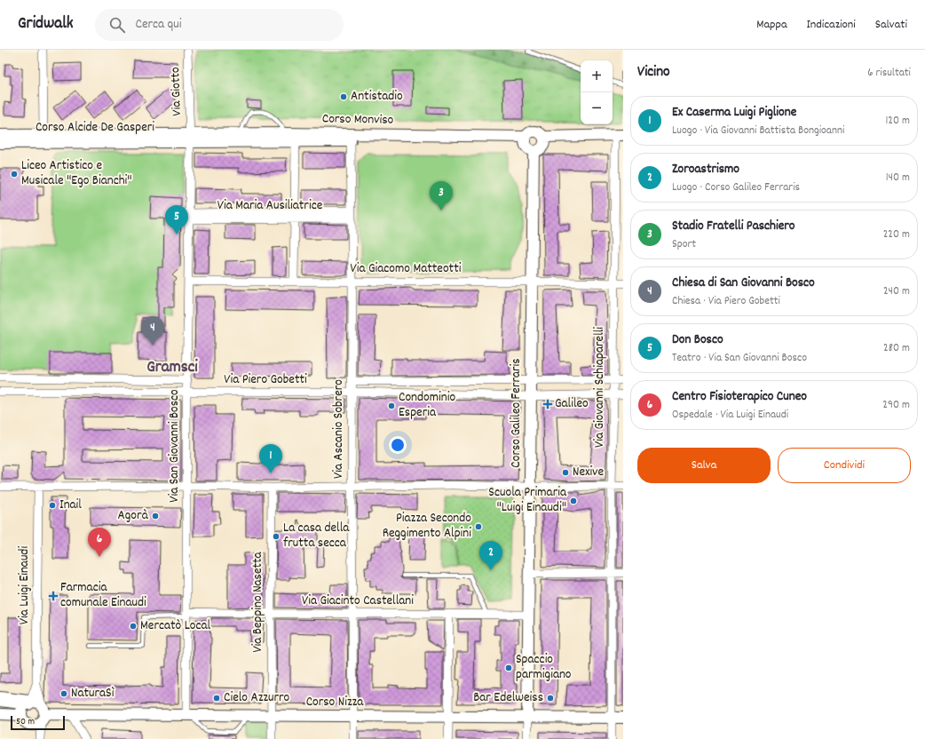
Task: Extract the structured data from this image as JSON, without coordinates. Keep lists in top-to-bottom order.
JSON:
{
  "streets": {
    "main road": [
      "Corso Monviso",
      "Corso Alcide De Gasperi",
      "Corso Galileo Ferraris",
      "Corso Nizza"
    ],
    "street": [
      "Via Giotto",
      "Via Maria Ausiliatrice",
      "Via Giacomo Matteotti",
      "Via Piero Gobetti",
      "Via Giovanni Schiaparelli",
      "Via Ascanio Sobrero",
      "Via San Giovanni Bosco",
      "Via Luigi Einaudi",
      "Via Giacinto Castellani",
      "Via Beppino Nasetta"
    ]
  },
  "crossings": [
    ["Via Giotto", "Corso Monviso"],
    ["Via Giotto", "Corso Alcide De Gasperi"],
    ["Via Giotto", "Via San Giovanni Bosco"],
    ["Corso Monviso", "Corso Alcide De Gasperi"],
    ["Corso Monviso", "Corso Galileo Ferraris"],
    ["Corso Monviso", "Via Ascanio Sobrero"],
    ["Corso Monviso", "Via San Giovanni Bosco"],
    ["Corso Alcide De Gasperi", "Via San Giovanni Bosco"],
    ["Via Maria Ausiliatrice", "Via Ascanio Sobrero"],
    ["Via Maria Ausiliatrice", "Via San Giovanni Bosco"],
    ["Via Giacomo Matteotti", "Via Giovanni Schiaparelli"],
    ["Via Giacomo Matteotti", "Corso Galileo Ferraris"],
    ["Via Giacomo Matteotti", "Via Ascanio Sobrero"],
    ["Via Giacomo Matteotti", "Via San Giovanni Bosco"],
    ["Via Piero Gobetti", "Via Giovanni Schiaparelli"],
    ["Via Piero Gobetti", "Corso Galileo Ferraris"],
    ["Via Piero Gobetti", "Via Ascanio Sobrero"],
    ["Via Piero Gobetti", "Via San Giovanni Bosco"],
    ["Via Giovanni Schiaparelli", "Corso Nizza"],
    ["Corso Galileo Ferraris", "Via Giacinto Castellani"],
    ["Corso Galileo Ferraris", "Corso Nizza"],
    ["Via Ascanio Sobrero", "Via Giacinto Castellani"],
    ["Via Ascanio Sobrero", "Corso Nizza"],
    ["Via San Giovanni Bosco", "Via Giacinto Castellani"],
    ["Via San Giovanni Bosco", "Corso Nizza"],
    ["Via Luigi Einaudi", "Corso Nizza"],
    ["Via Giacinto Castellani", "Via Beppino Nasetta"],
    ["Via Beppino Nasetta", "Corso Nizza"]
  ],
  "districts": ["Gramsci"],
  "places": {
    "other": [
      "Antistadio",
      "Liceo Artistico e Musicale \"Ego Bianchi\"",
      "Condominio Esperia",
      "Nexive",
      "Scuola Primaria \"Luigi Einaudi\"",
      "Inail",
      "Agorà",
      "Piazza Secondo Reggimento Alpini",
      "La casa della frutta secca",
      "Mercatò Local",
      "Spaccio parmigiano",
      "NaturaSì",
      "Cielo Azzurro",
      "Bar Edelweiss"
    ],
    "health": ["Galileo", "Farmacia comunale Einaudi"]
  },
  "scale_bar": "50 m",
  "page": {
    "header": "Gridwalk",
    "search": "Cerca qui",
    "nav": ["Mappa", "Indicazioni", "Salvati"],
    "heading": ["Vicino", "6 risultati"],
    "map_buttons": ["+", "−"],
    "list": [
      {
        "mark": "1",
        "name": "Ex Caserma Luigi Piglione",
        "note": "Luogo · Via Giovanni Battista Bongioanni",
        "value": "120 m"
      },
      {
        "mark": "2",
        "name": "Zoroastrismo",
        "note": "Luogo · Corso Galileo Ferraris",
        "value": "140 m"
      },
      {
        "mark": "3",
        "name": "Stadio Fratelli Paschiero",
        "note": "Sport",
        "value": "220 m"
      },
      {
        "mark": "4",
        "name": "Chiesa di San Giovanni Bosco",
        "note": "Chiesa · Via Piero Gobetti",
        "value": "240 m"
      },
      {
        "mark": "5",
        "name": "Don Bosco",
        "note": "Teatro · Via San Giovanni Bosco",
        "value": "280 m"
      },
      {
        "mark": "6",
        "name": "Centro Fisioterapico Cuneo",
        "note": "Ospedale · Via Luigi Einaudi",
        "value": "290 m"
      }
    ],
    "pins": [
      "3",
      "5",
      "4",
      "1",
      "6",
      "2"
    ],
    "buttons": ["Salva", "Condividi"],
    "scale": "50 m"
  }
}
